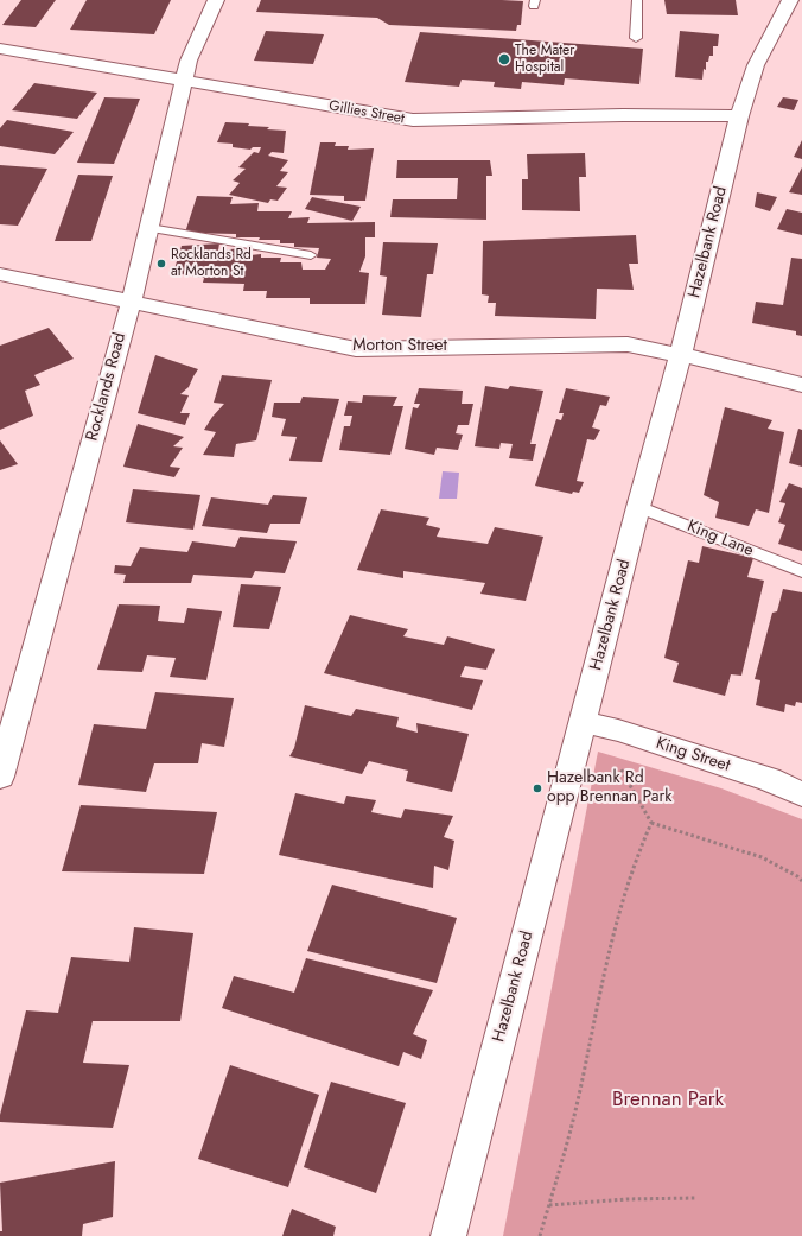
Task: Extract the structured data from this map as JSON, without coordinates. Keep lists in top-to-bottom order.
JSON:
{
  "streets": {
    "street": [
      "Gillies Street",
      "Hazelbank Road",
      "Morton Street",
      "Rocklands Road",
      "King Street"
    ],
    "lane": ["King Lane"]
  },
  "crossings": [
    ["Gillies Street", "Hazelbank Road"],
    ["Gillies Street", "Rocklands Road"],
    ["Hazelbank Road", "Morton Street"],
    ["Hazelbank Road", "King Lane"],
    ["Hazelbank Road", "King Street"],
    ["Morton Street", "Rocklands Road"]
  ],
  "parks": ["Brennan Park"],
  "places": ["The Mater Hospital", "Rocklands Rd at Morton St", "Hazelbank Rd opp Brennan Park"]
}
